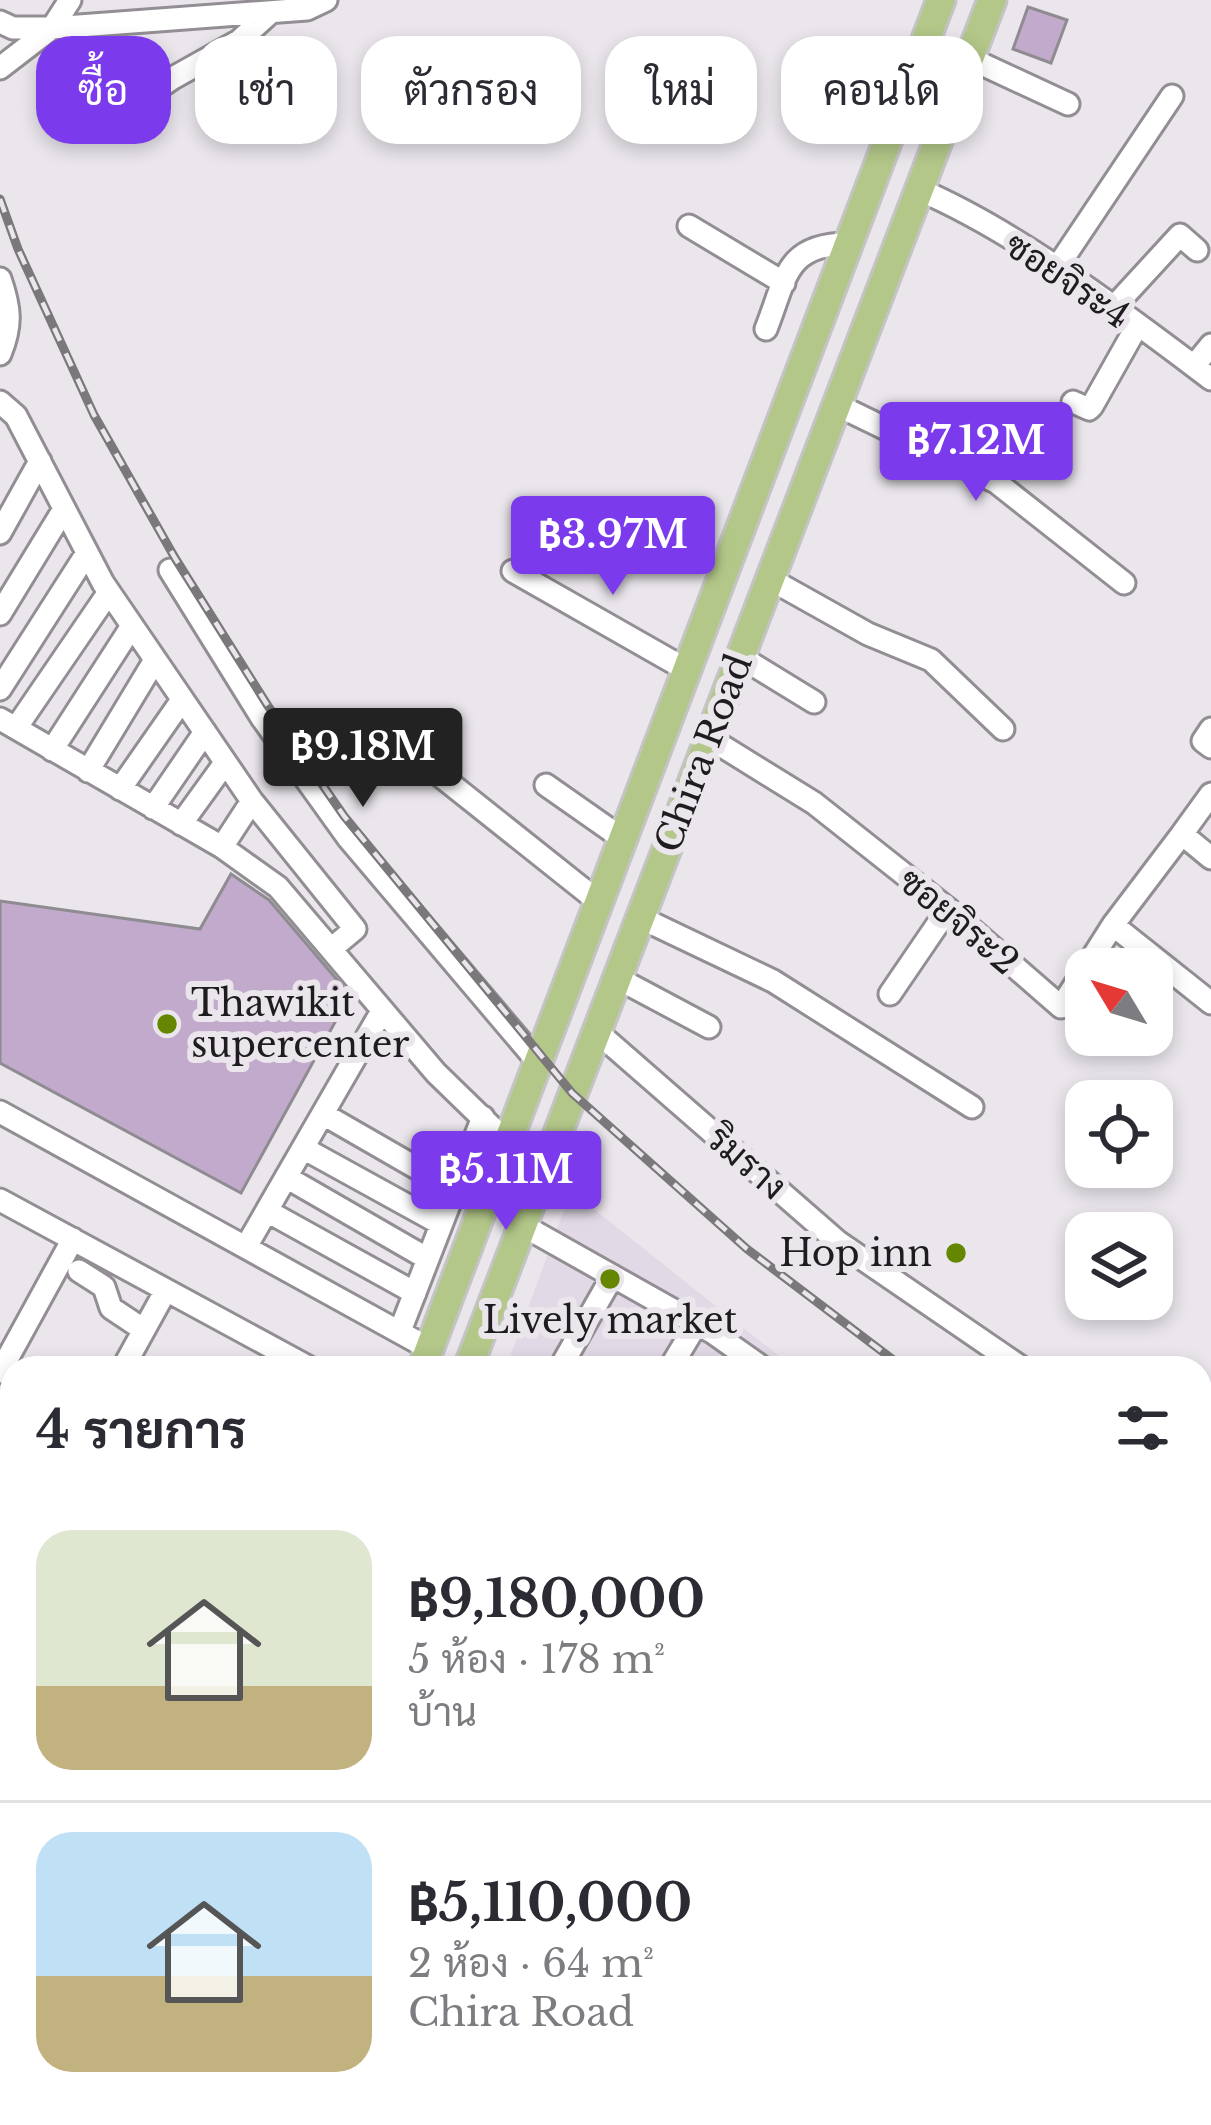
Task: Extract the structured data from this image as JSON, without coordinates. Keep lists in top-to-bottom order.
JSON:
{
  "streets": {
    "main road": ["Chira Road"],
    "street": ["ซอยจิระ4", "ซอยจิระ2", "ริมราง"]
  },
  "crossings": [
    ["ซอยจิระ4", "Chira Road"],
    ["Chira Road", "ซอยจิระ2"],
    ["Chira Road", "ริมราง"]
  ],
  "places": ["Thawikit supercenter", "Hop inn", "Lively market"],
  "north": "top left",
  "page": {
    "chip": [
      "ซื้อ",
      "เช่า",
      "ตัวกรอง",
      "ใหม่",
      "คอนโด"
    ],
    "price": [
      "฿7.12M",
      "฿3.97M",
      "฿9.18M",
      "฿5.11M"
    ],
    "heading": "4 รายการ",
    "list": [
      {
        "name": "฿9,180,000",
        "note": "5 ห้อง · 178 m² · บ้าน"
      },
      {
        "name": "฿5,110,000",
        "note": "2 ห้อง · 64 m² · Chira Road"
      }
    ]
  }
}
